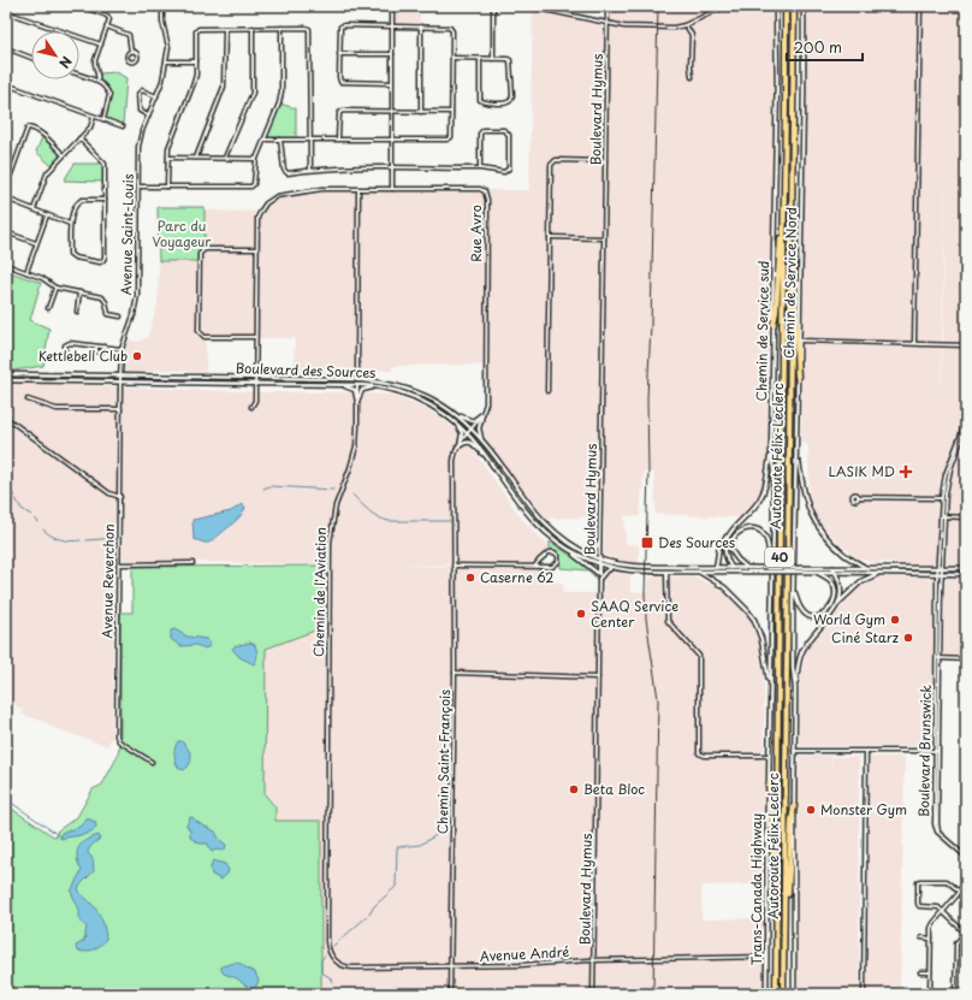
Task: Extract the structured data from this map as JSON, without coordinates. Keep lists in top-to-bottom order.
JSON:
{
  "streets": {
    "highway": ["Autoroute Félix-Leclerc", "40"],
    "main road": [
      "Chemin de Service Nord",
      "Chemin de Service sud",
      "Boulevard des Sources",
      "Trans-Canada Highway"
    ],
    "street": [
      "Boulevard Hymus",
      "Rue Avro",
      "Avenue Saint-Louis",
      "Avenue Reverchon",
      "Chemin de l'Aviation",
      "Boulevard Brunswick",
      "Chemin Saint-François",
      "Avenue André"
    ]
  },
  "crossings": [
    ["Boulevard Hymus", "Boulevard des Sources"],
    ["Boulevard Hymus", "Chemin Saint-François"],
    ["Boulevard Hymus", "Avenue André"],
    ["Rue Avro", "Boulevard des Sources"],
    ["Rue Avro", "Chemin de l'Aviation"],
    ["Rue Avro", "Chemin Saint-François"],
    ["Avenue Saint-Louis", "Boulevard des Sources"],
    ["Avenue Saint-Louis", "Avenue Reverchon"],
    ["Chemin de Service sud", "Trans-Canada Highway"],
    ["Boulevard des Sources", "Avenue Reverchon"],
    ["Boulevard des Sources", "Chemin de l'Aviation"],
    ["Boulevard des Sources", "Boulevard Brunswick"],
    ["Chemin de l'Aviation", "Avenue André"],
    ["Chemin Saint-François", "Avenue André"],
    ["Trans-Canada Highway", "Avenue André"]
  ],
  "parks": ["Parc du Voyageur"],
  "places": {
    "other": [
      "Kettlebell Club",
      "Caserne 62",
      "SAAQ Service Center",
      "World Gym",
      "Ciné Starz",
      "Beta Bloc",
      "Monster Gym"
    ],
    "health": ["LASIK MD"],
    "transit": ["Des Sources"]
  },
  "scale_bar": "200 m",
  "north": "bottom right"
}
